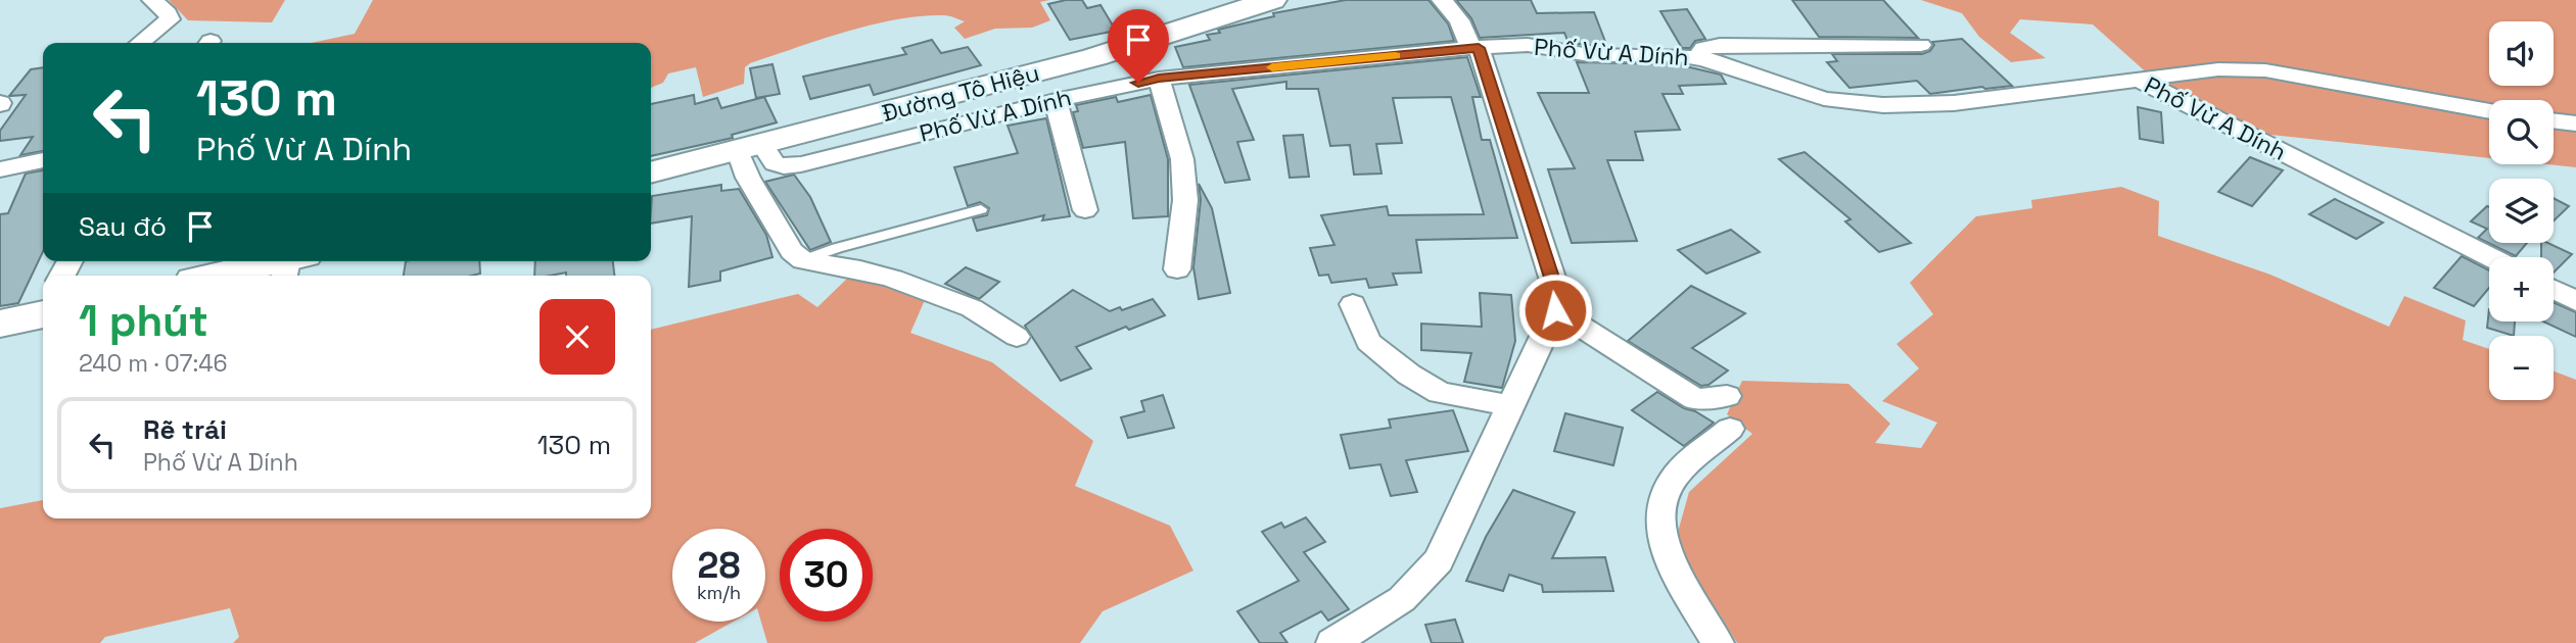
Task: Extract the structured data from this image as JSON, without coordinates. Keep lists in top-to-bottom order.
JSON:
{
  "streets": {
    "highway": ["Đường Tô Hiệu"],
    "street": ["Phố Vừ A Dính"]
  },
  "crossings": [
    ["Phố Vừ A Dính", "Đường Tô Hiệu"]
  ],
  "page": {
    "map_buttons": ["+", "−"],
    "turn": ["130 m", "Phố Vừ A Dính"],
    "then": "Sau đó",
    "heading": ["1 phút", "240 m · 07:46"],
    "list": [
      {
        "name": "Rẽ trái",
        "note": "Phố Vừ A Dính",
        "value": "130 m"
      }
    ],
    "speed": "28 km/h",
    "limit": "30"
  }
}
